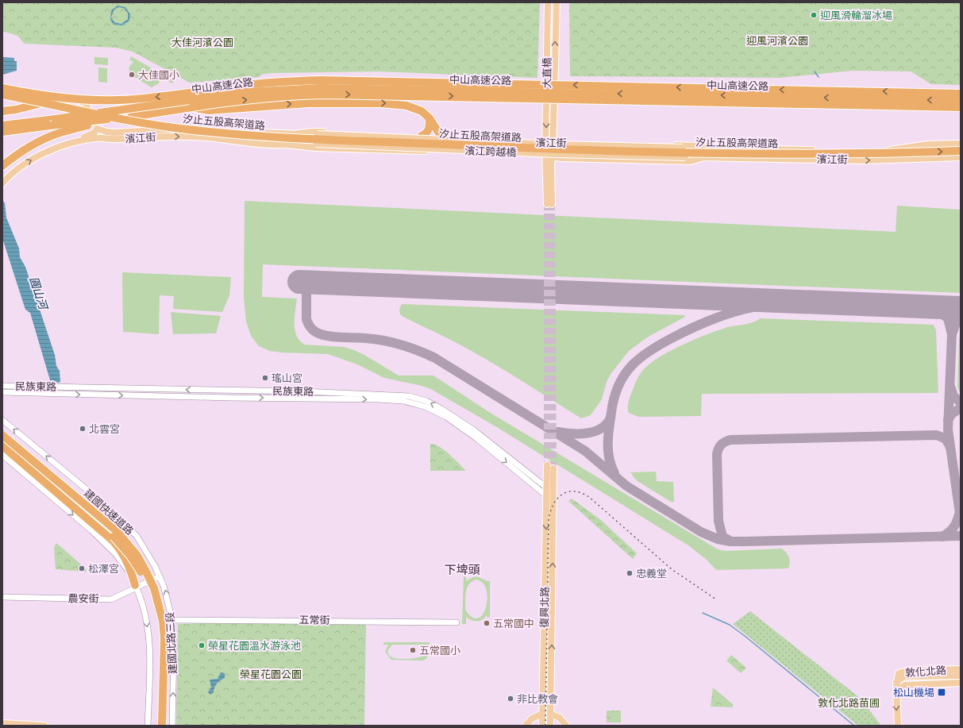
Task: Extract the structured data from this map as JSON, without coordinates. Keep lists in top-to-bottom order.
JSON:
{
  "streets": {
    "highway": ["中山高速公路", "汐止五股高架道路", "建國快速道路"],
    "main road": [
      "大直橋",
      "濱江街",
      "濱江跨越橋",
      "復興北路",
      "敦化北路"
    ],
    "street": [
      "民族東路",
      "農安街",
      "五常街",
      "建國北路三段"
    ]
  },
  "crossings": [
    ["大直橋", "濱江街"],
    ["濱江街", "濱江跨越橋"],
    ["民族東路", "復興北路"],
    ["農安街", "建國北路三段"],
    ["五常街", "建國北路三段"]
  ],
  "districts": ["下埤頭"],
  "water": ["圓山河"],
  "parks": [
    "迎風河濱公園",
    "大佳河濱公園",
    "榮星花園公園",
    "敦化北路苗圃"
  ],
  "places": {
    "other": [
      "迎風滑輪溜冰場",
      "大佳國小",
      "瑤山宮",
      "北雲宮",
      "松澤宮",
      "忠義堂",
      "五常國中",
      "榮星花園溫水游泳池",
      "五常國小",
      "非比教會"
    ],
    "transit": ["松山機場"]
  }
}
